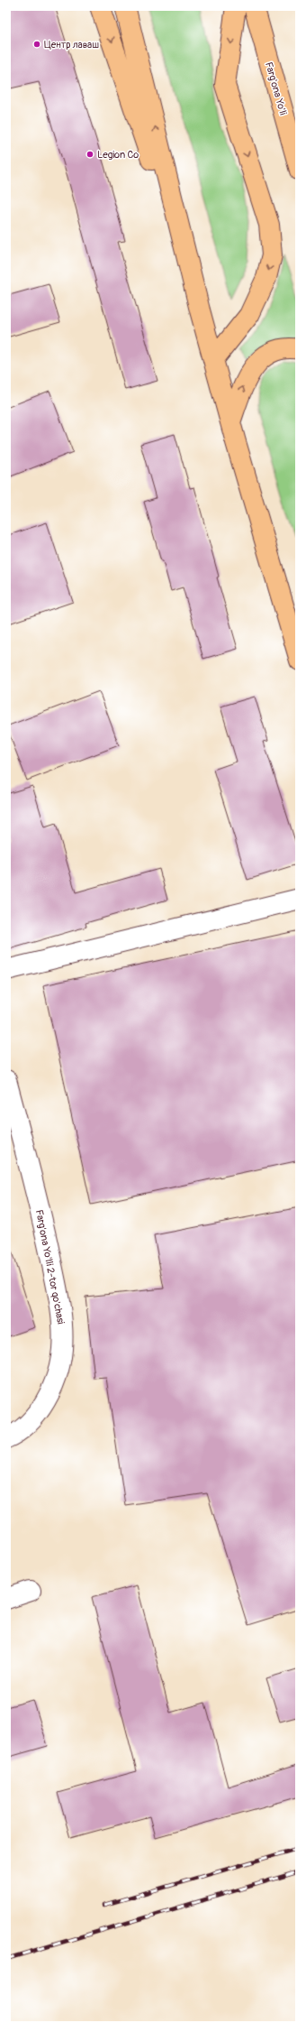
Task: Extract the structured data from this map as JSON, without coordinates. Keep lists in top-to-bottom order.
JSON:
{
  "streets": {
    "main road": ["Farg'ona Yo'li"],
    "street": ["Farg'ona Yo'lli 2-tor qo'chasi"]
  },
  "places": ["Центр лаваш", "Legion Co"]
}
